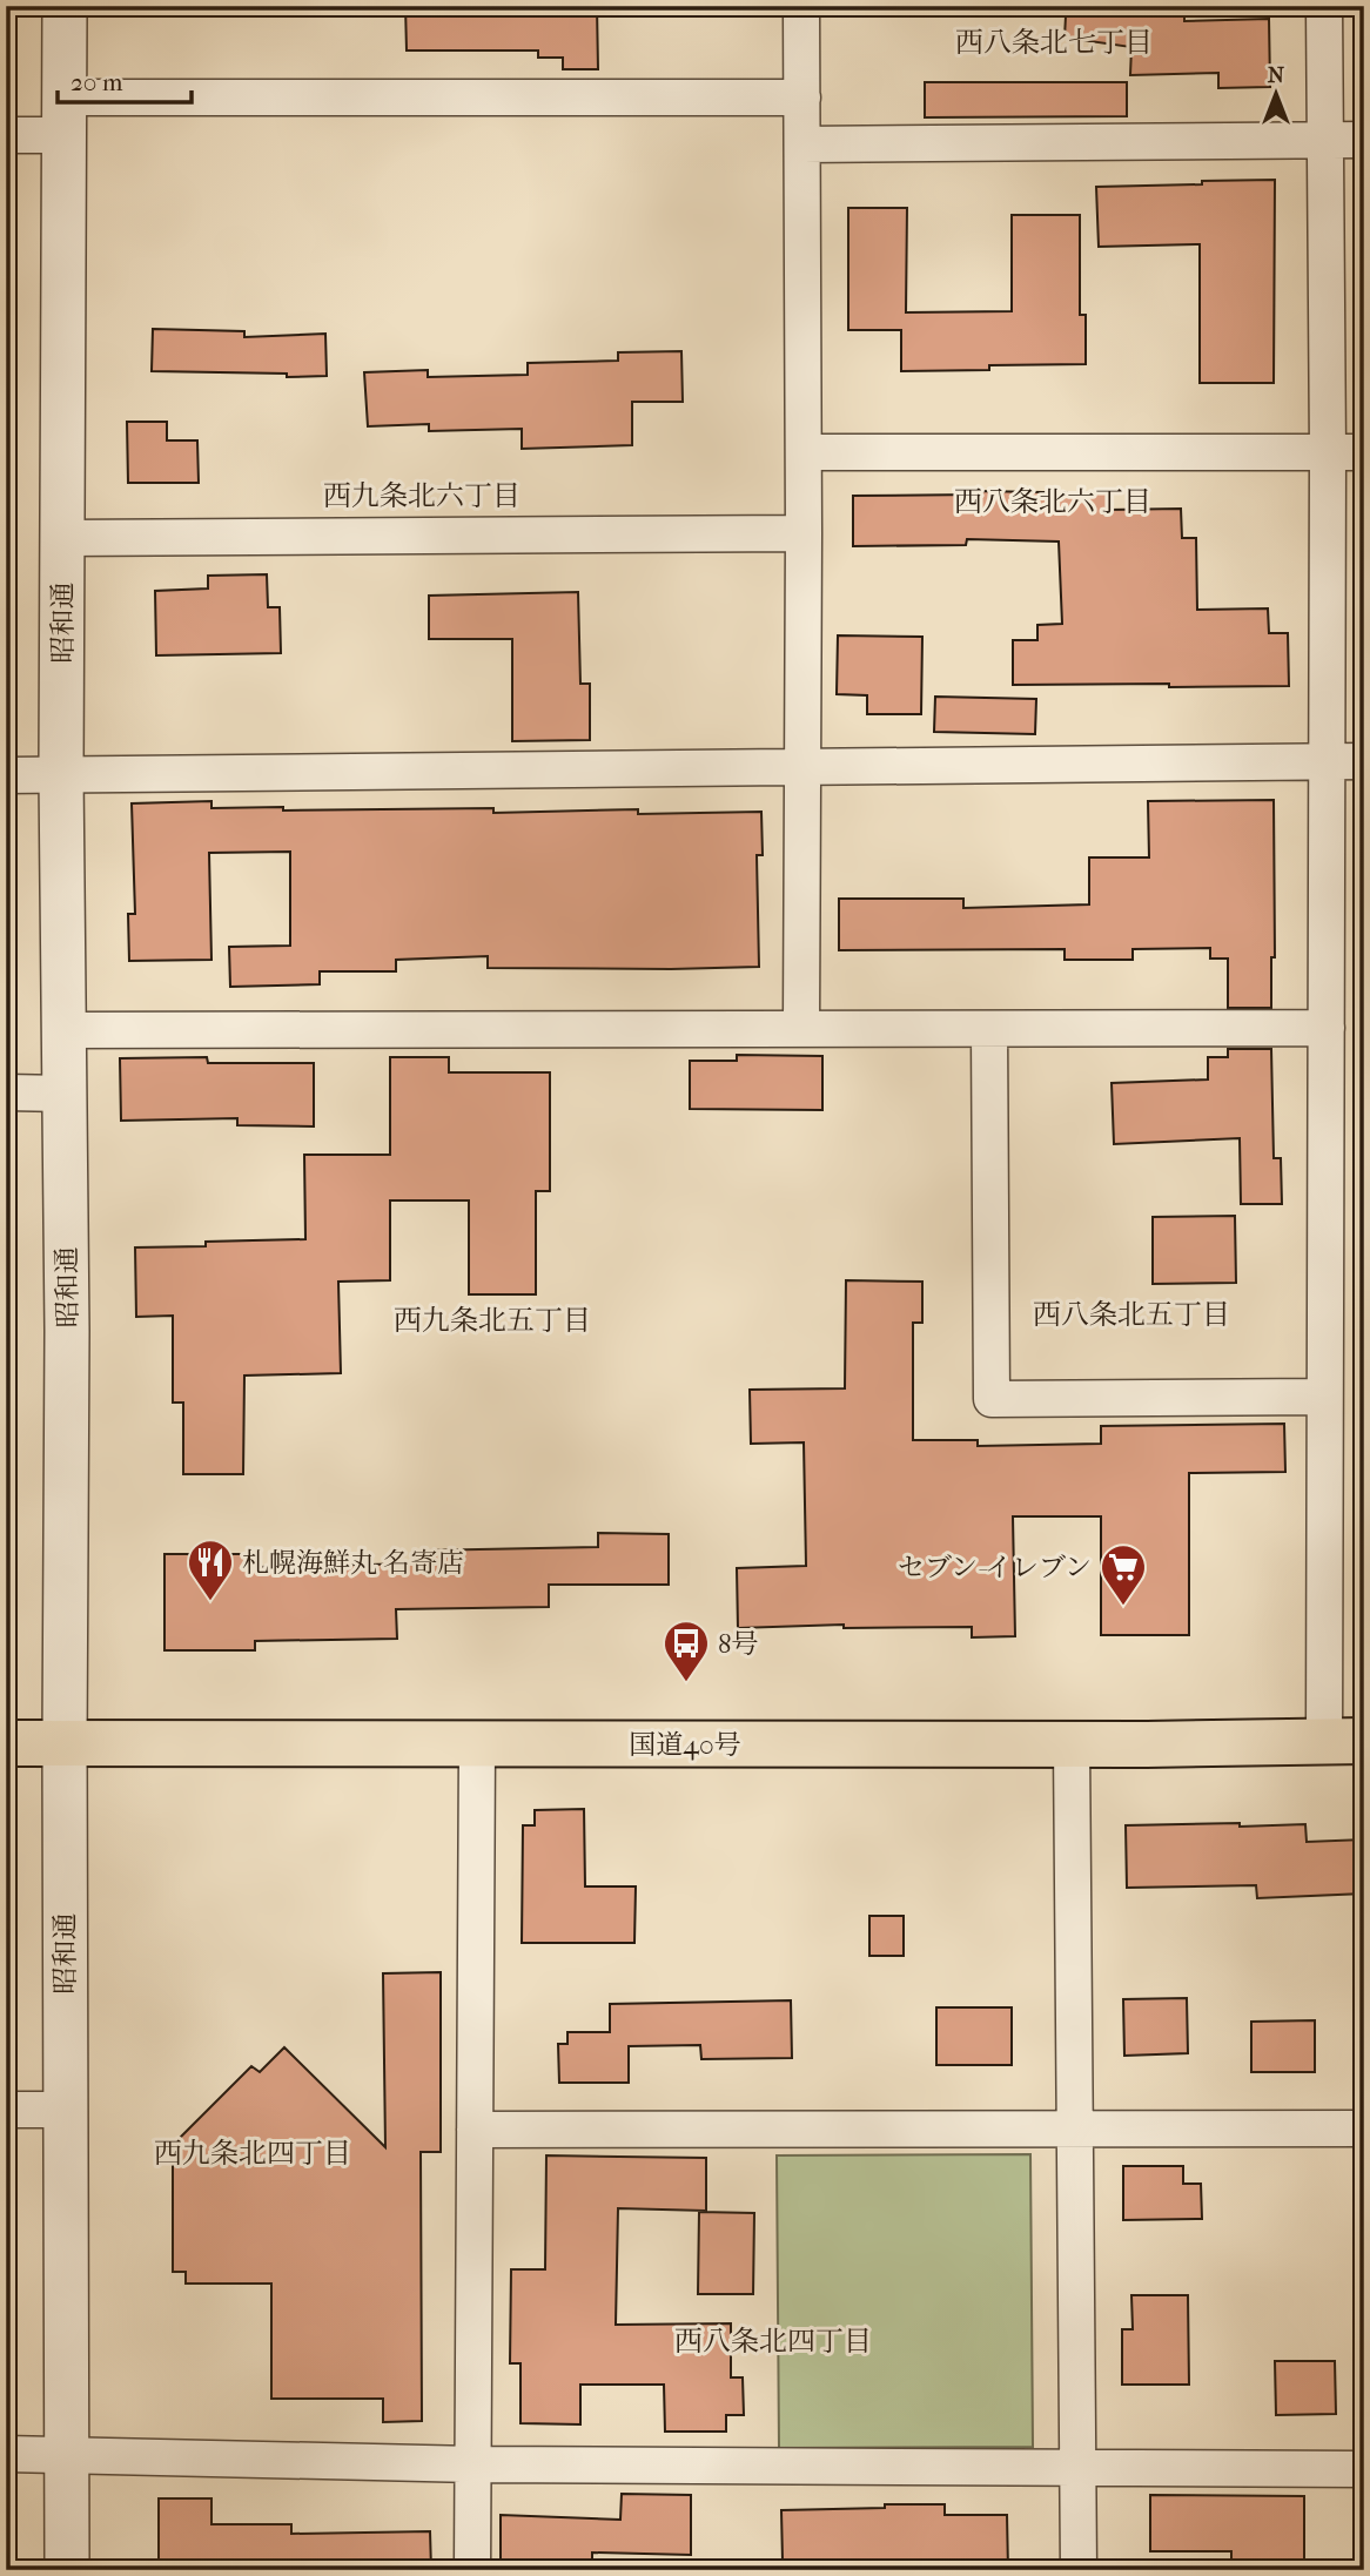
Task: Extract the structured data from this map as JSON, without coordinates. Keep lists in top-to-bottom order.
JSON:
{
  "streets": {
    "highway": ["国道40号"],
    "street": ["昭和通"]
  },
  "crossings": [
    ["昭和通", "国道40号"]
  ],
  "districts": [
    "西八条北七丁目",
    "西九条北六丁目",
    "西八条北六丁目",
    "西八条北五丁目",
    "西九条北五丁目",
    "西九条北四丁目",
    "西八条北四丁目"
  ],
  "places": {
    "restaurant": ["札幌海鮮丸 名寄店"],
    "supermarket": ["セブン-イレブン"],
    "bus stop": ["8号"]
  },
  "scale_bar": "20 m",
  "north": "top"
}
